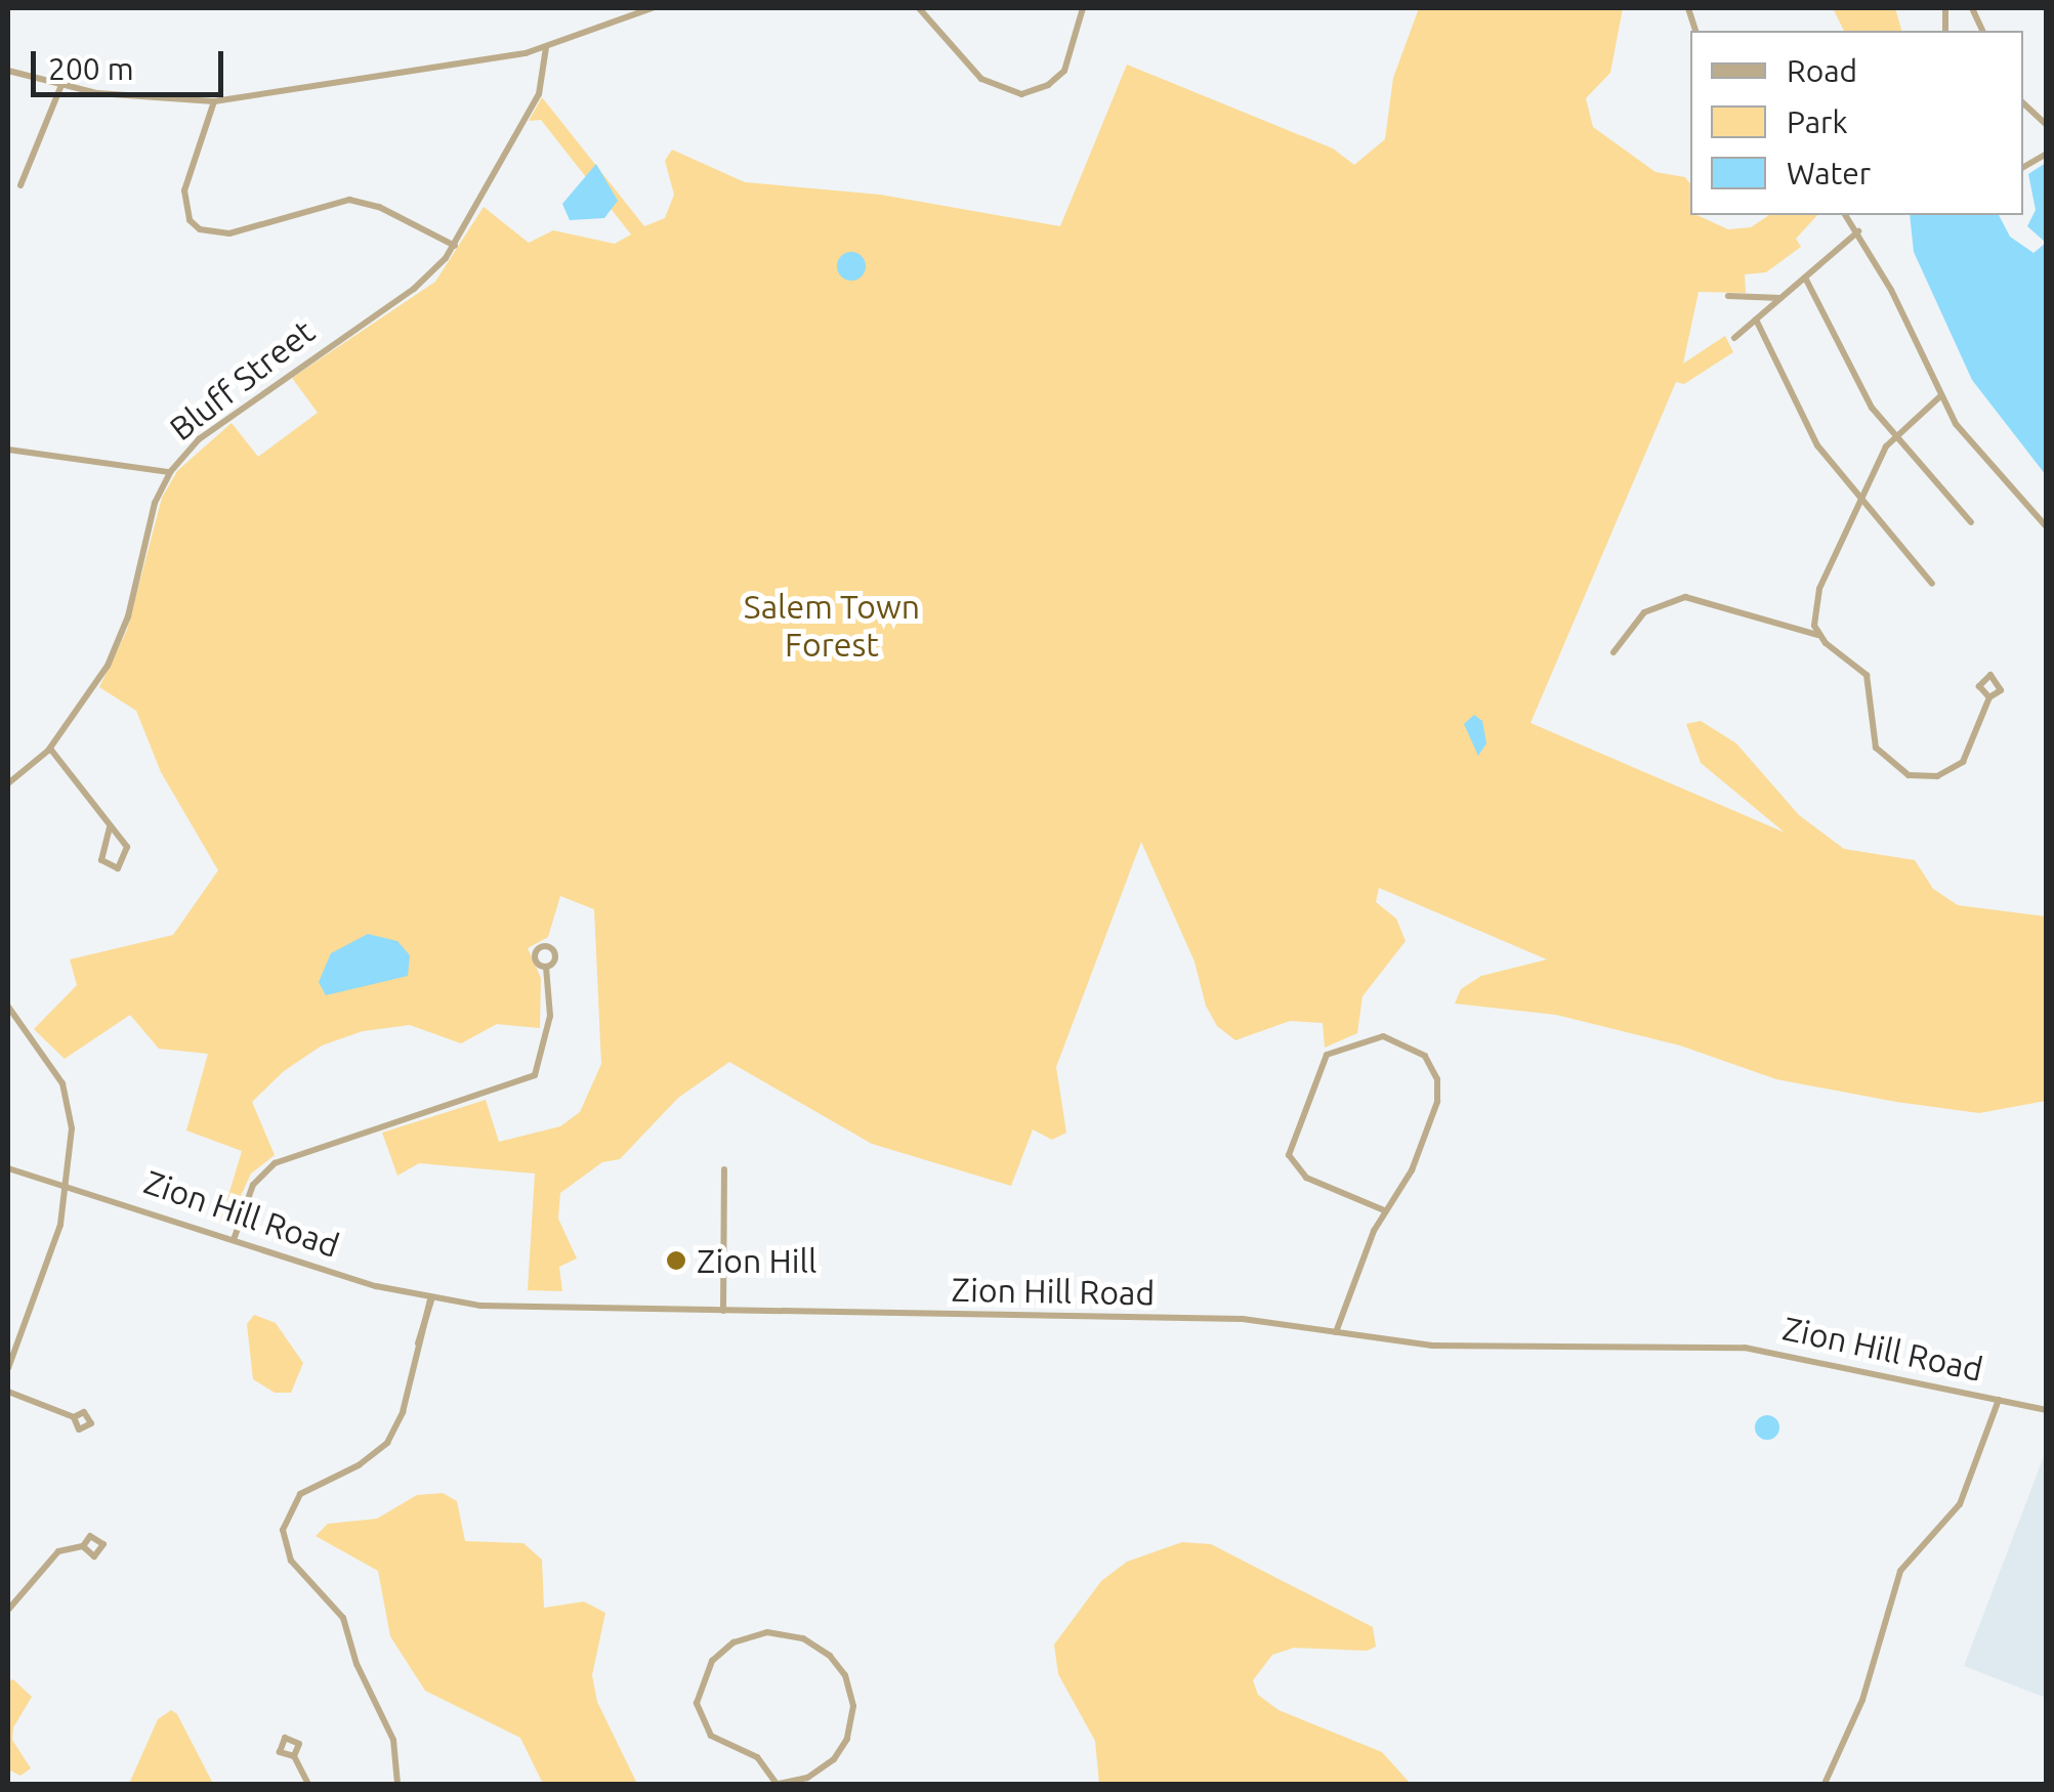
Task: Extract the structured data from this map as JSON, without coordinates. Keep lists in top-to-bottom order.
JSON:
{
  "streets": {
    "street": ["Bluff Street", "Zion Hill Road"]
  },
  "parks": ["Salem Town Forest"],
  "places": ["Zion Hill"],
  "legend": ["Road", "Park", "Water"],
  "scale_bar": "200 m"
}
